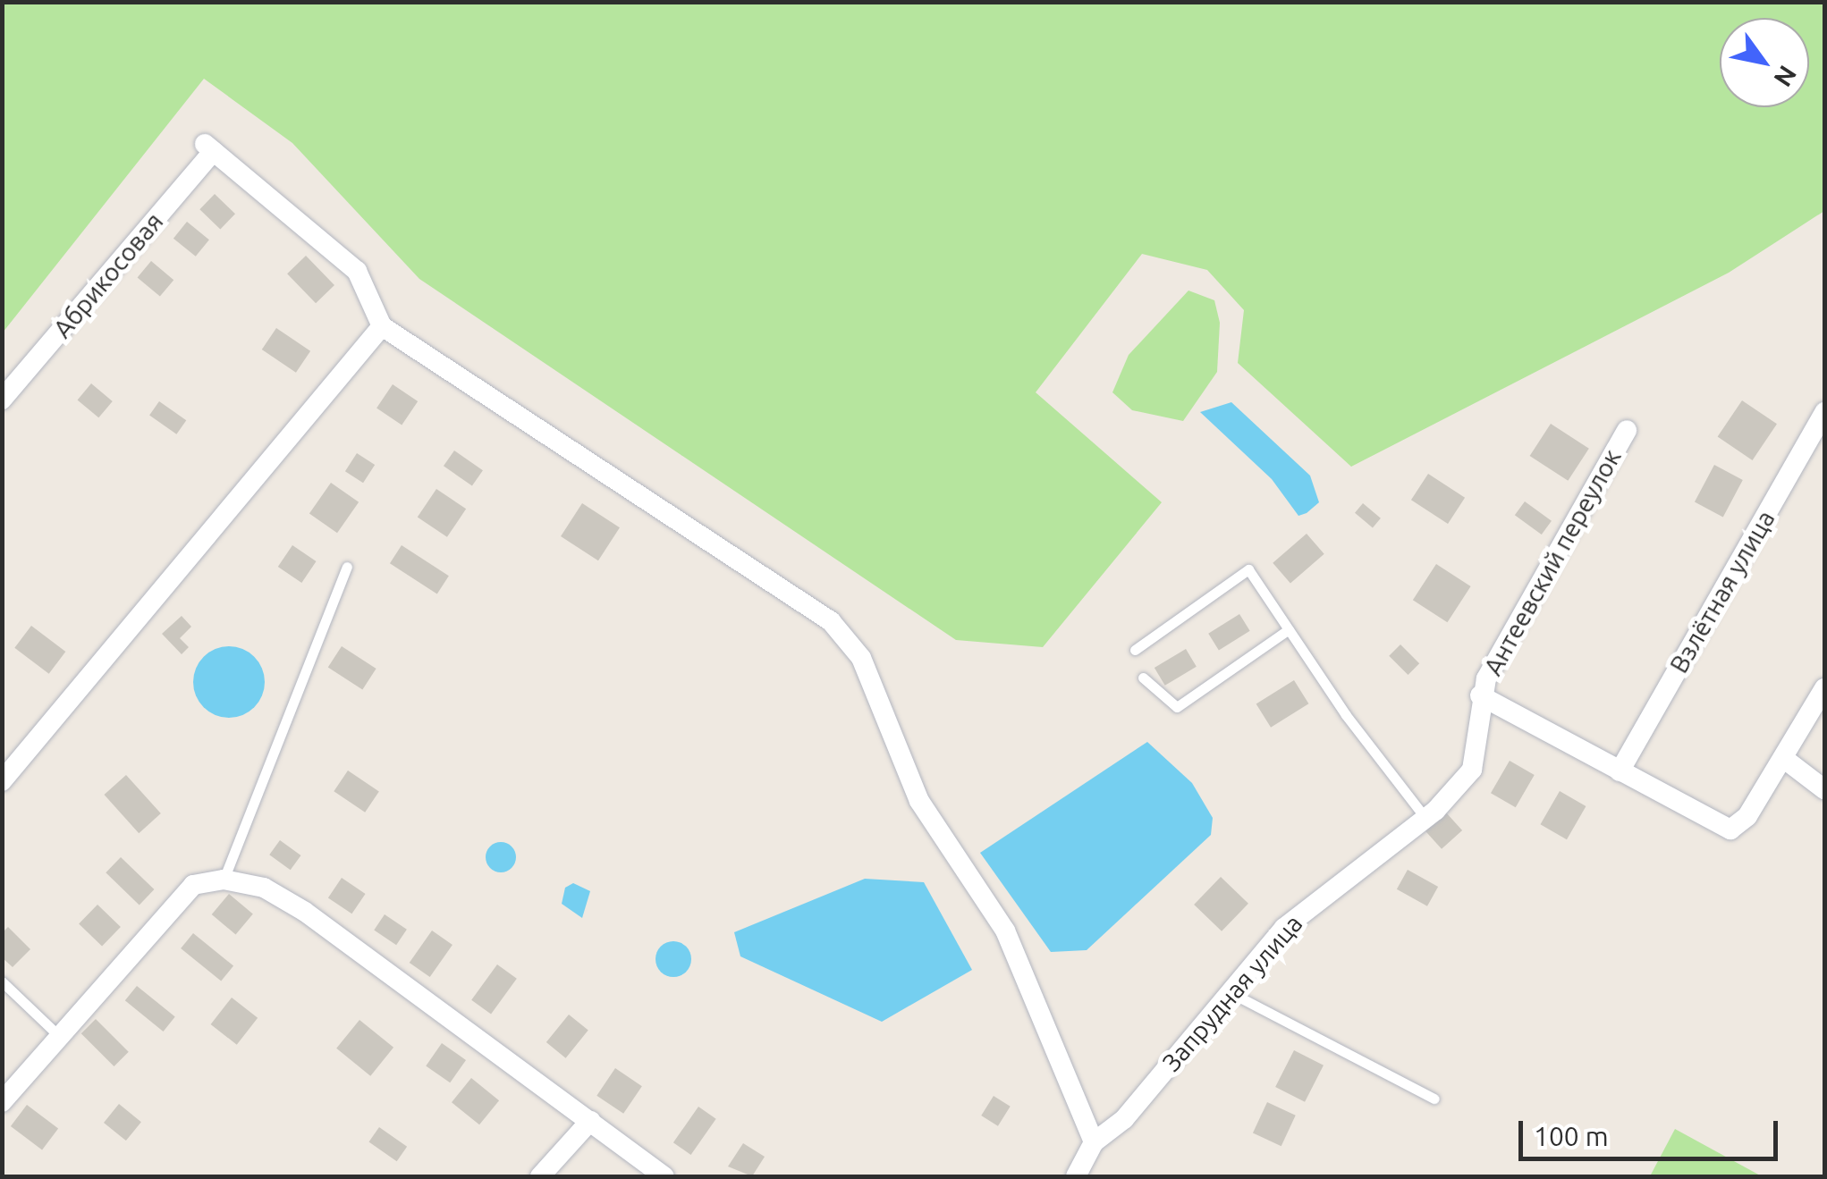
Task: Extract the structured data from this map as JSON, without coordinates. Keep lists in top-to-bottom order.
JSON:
{
  "streets": {
    "street": [
      "Абрикосовая",
      "Антеевский переулок",
      "Взлётная улица",
      "Запрудная улица"
    ]
  },
  "crossings": [
    ["Антеевский переулок", "Запрудная улица"]
  ],
  "scale_bar": "100 m",
  "north": "bottom right"
}
